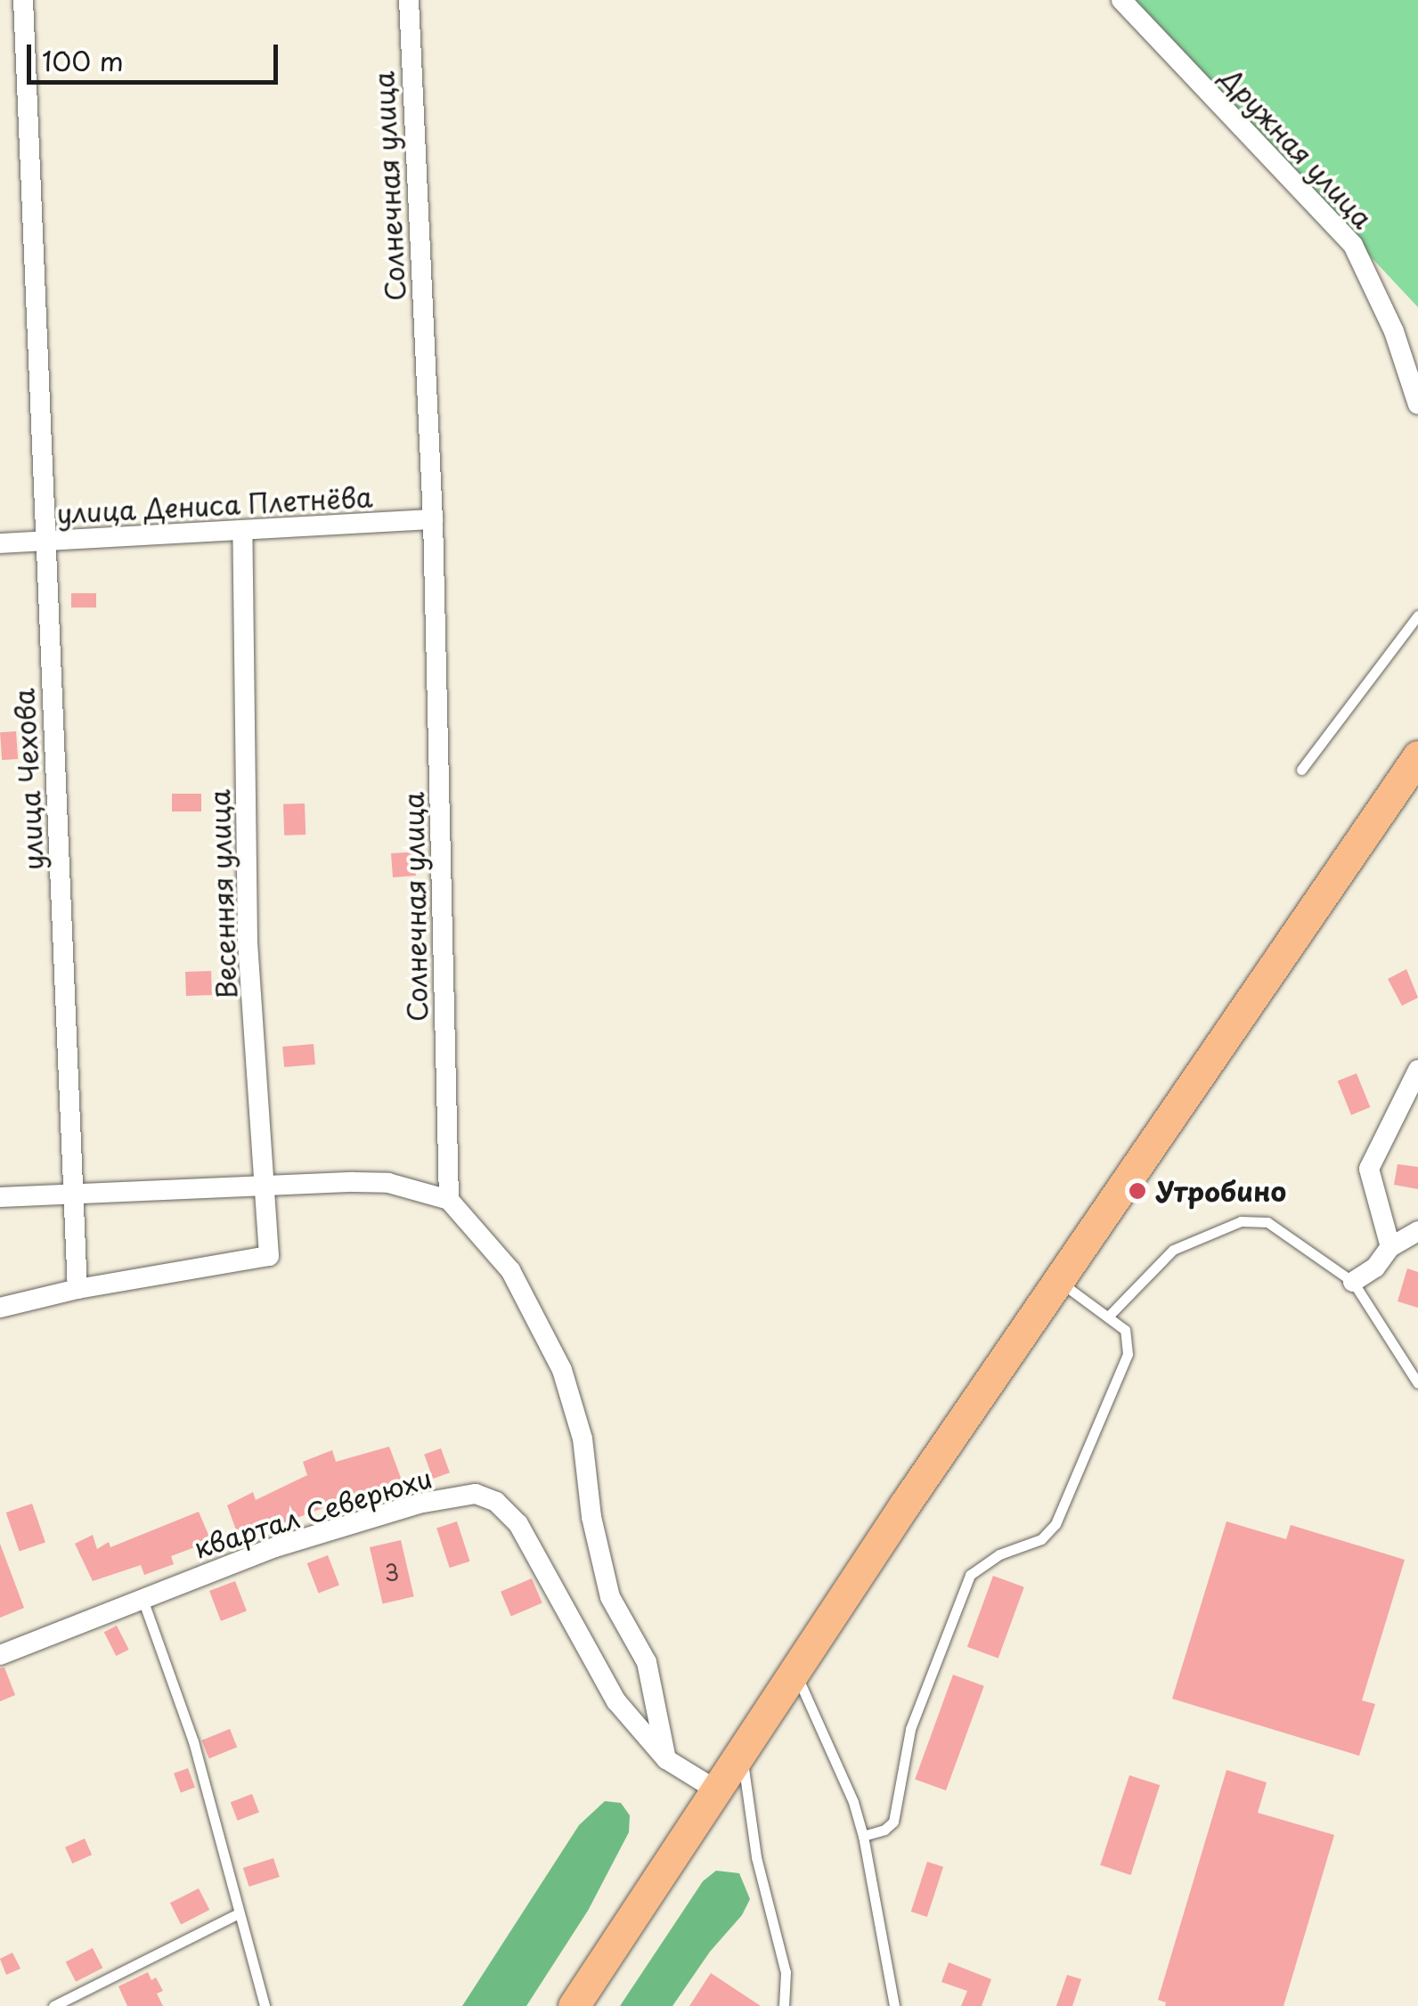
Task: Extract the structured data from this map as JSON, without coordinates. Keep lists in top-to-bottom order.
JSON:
{
  "streets": {
    "street": [
      "Дружная улица",
      "Солнечная улица",
      "улица Дениса Плетнёва",
      "улица Чехова",
      "Весенняя улица",
      "квартал Северюхи"
    ]
  },
  "crossings": [
    ["Солнечная улица", "улица Дениса Плетнёва"],
    ["улица Дениса Плетнёва", "улица Чехова"],
    ["улица Дениса Плетнёва", "Весенняя улица"],
    ["улица Чехова", "Весенняя улица"]
  ],
  "places": ["Утробино"],
  "house_numbers": ["3"],
  "scale_bar": "100 m"
}
